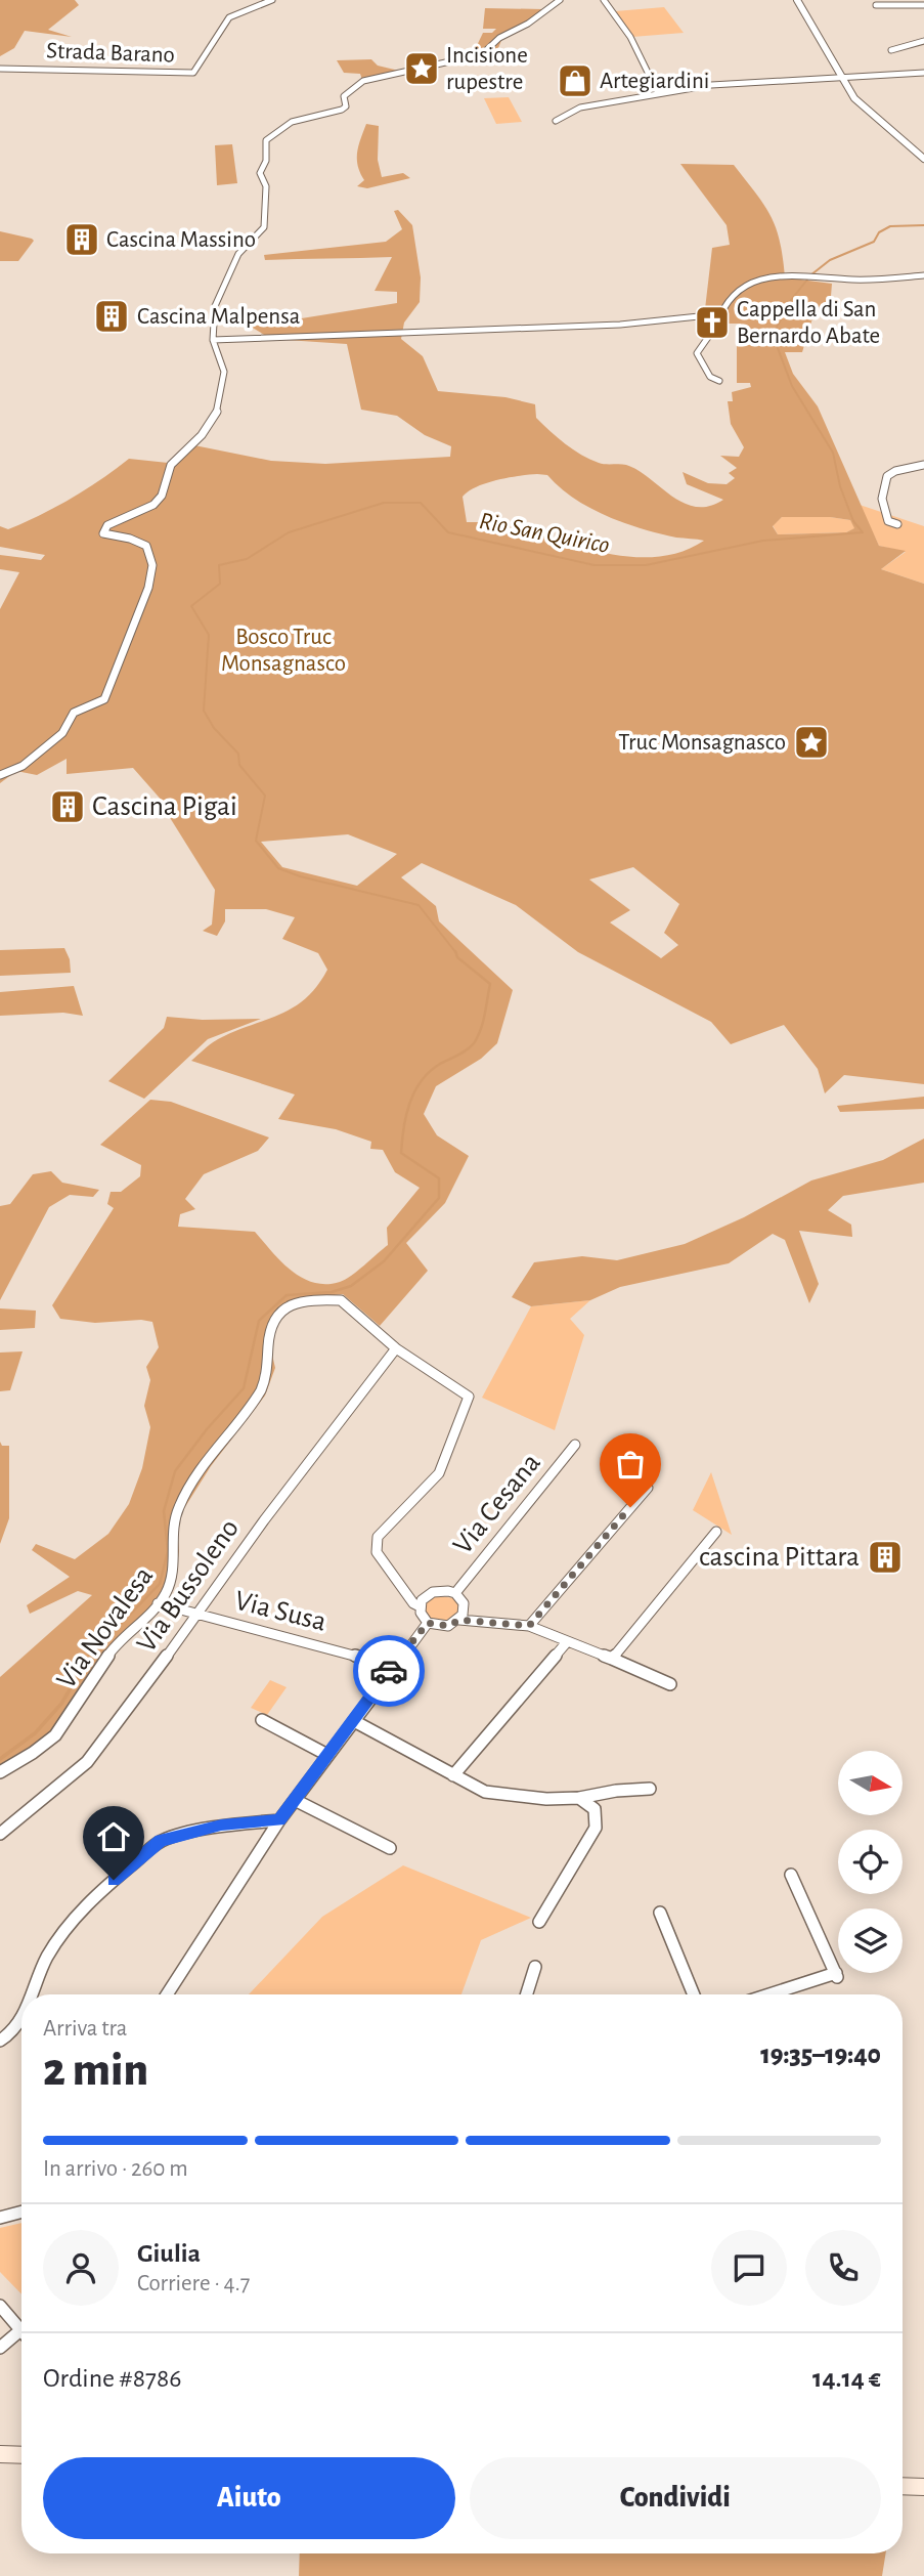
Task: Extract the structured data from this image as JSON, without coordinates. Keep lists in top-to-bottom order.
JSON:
{
  "streets": {
    "street": [
      "Strada Barano",
      "Via Cesana",
      "Via Bussoleno",
      "Via Susa",
      "Via Novalesa"
    ]
  },
  "crossings": [
    ["Via Bussoleno", "Via Susa"],
    ["Via Bussoleno", "Via Novalesa"],
    ["Via Susa", "Via Novalesa"]
  ],
  "water": ["Rio San Quirico"],
  "parks": ["Bosco Truc Monsagnasco"],
  "places": {
    "place": ["Incisione rupestre", "Truc Monsagnasco"],
    "shop": ["Artegiardini"],
    "building": [
      "Cascina Massino",
      "Cascina Malpensa",
      "Cascina Pigai",
      "cascina Pittara"
    ],
    "church": ["Cappella di San Bernardo Abate"]
  },
  "north": "right",
  "page": {
    "heading": ["2 min", "Arriva tra", "19:35–19:40"],
    "panel": [
      "Giulia",
      "Corriere · 4.7",
      "Ordine #8786",
      "14.14 €"
    ],
    "bar": "In arrivo · 260 m",
    "buttons": ["Aiuto", "Condividi"]
  }
}
